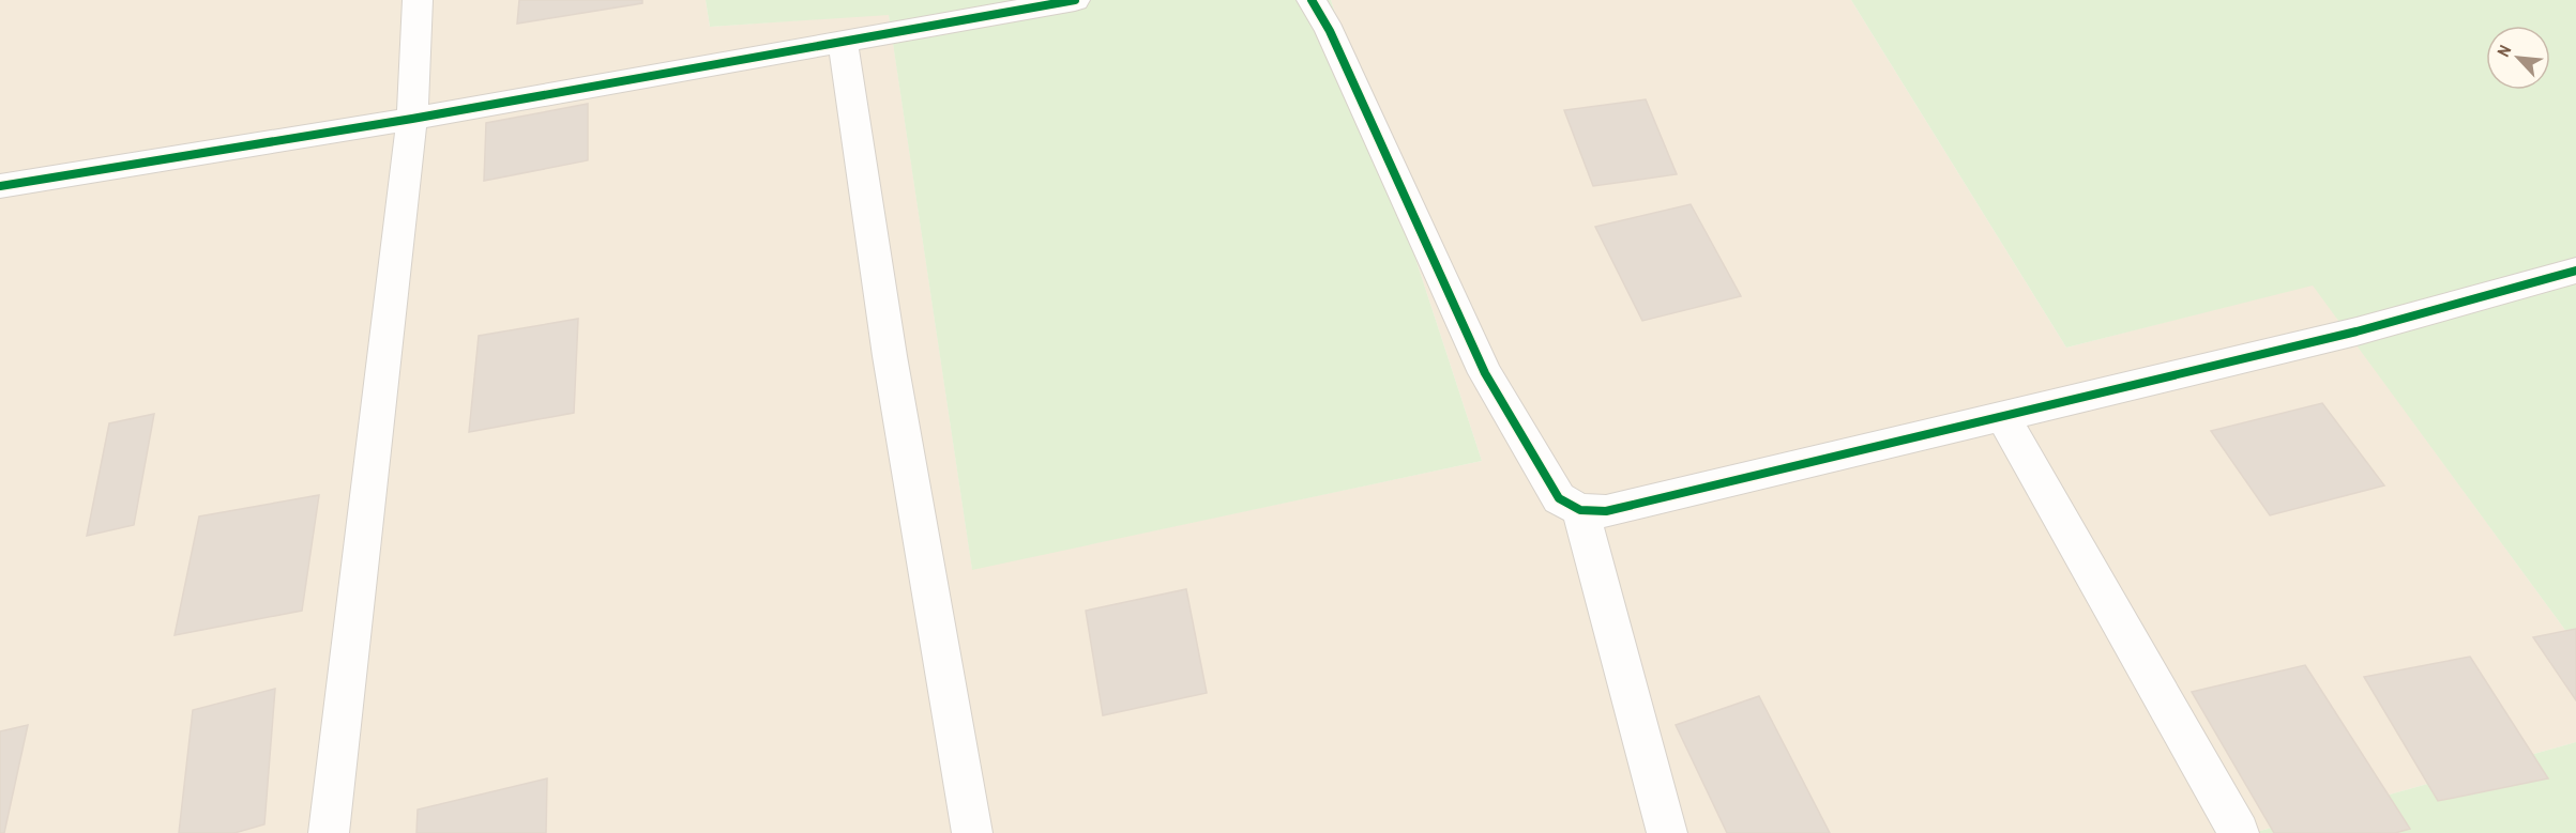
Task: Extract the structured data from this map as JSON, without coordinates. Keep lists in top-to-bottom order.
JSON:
{
  "north": "top left"
}
